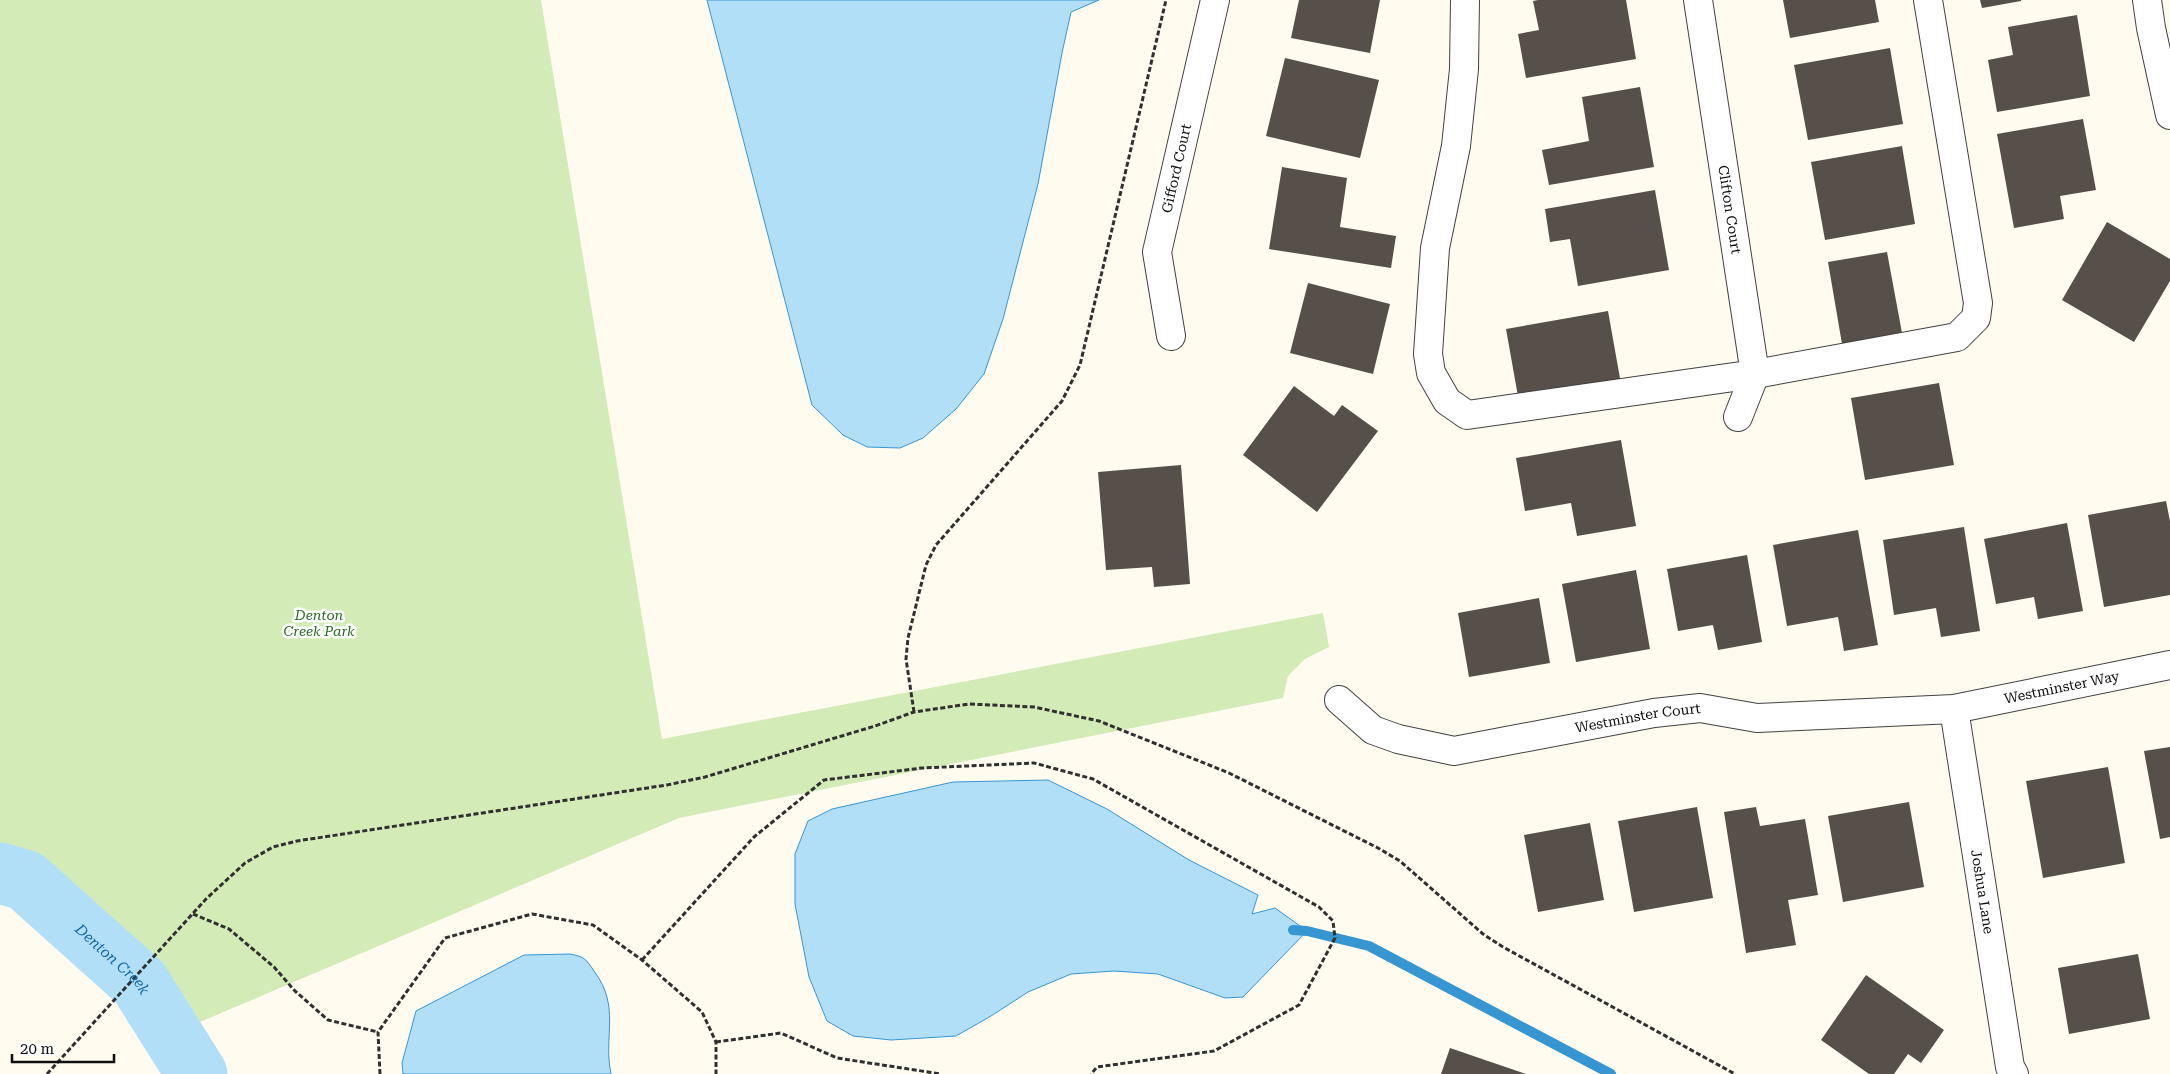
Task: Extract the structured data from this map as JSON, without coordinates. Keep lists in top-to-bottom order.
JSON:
{
  "streets": {
    "street": [
      "Gifford Court",
      "Clifton Court",
      "Westminster Way",
      "Westminster Court",
      "Joshua Lane"
    ]
  },
  "crossings": [
    ["Westminster Way", "Westminster Court"],
    ["Westminster Way", "Joshua Lane"],
    ["Westminster Court", "Joshua Lane"]
  ],
  "water": ["Denton Creek"],
  "parks": ["Denton Creek Park"],
  "scale_bar": "20 m"
}
